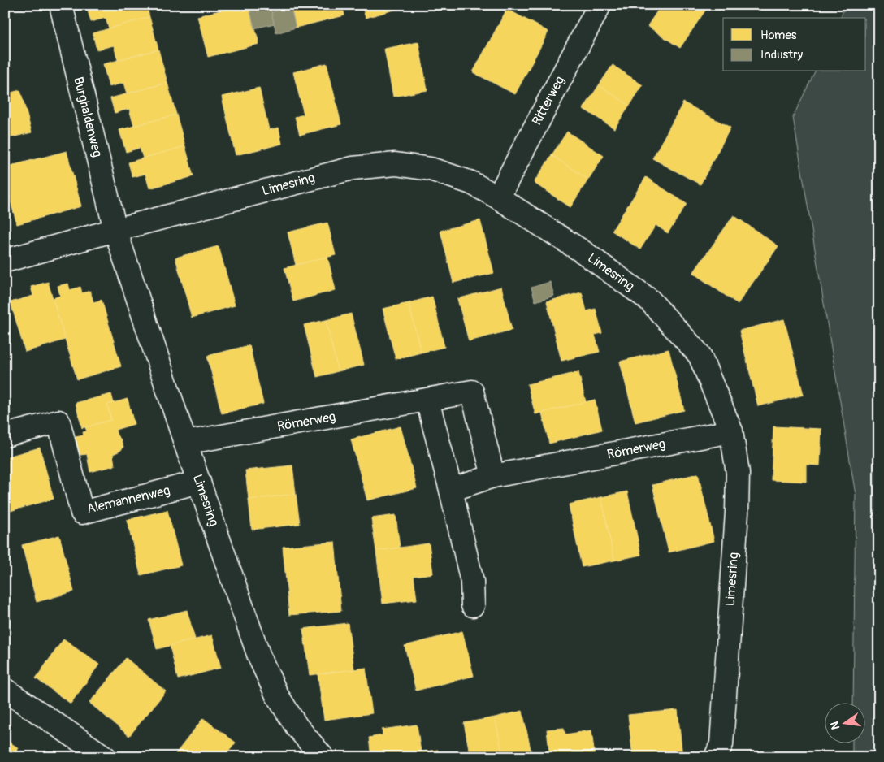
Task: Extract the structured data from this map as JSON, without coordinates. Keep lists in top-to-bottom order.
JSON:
{
  "streets": {
    "street": [
      "Ritterweg",
      "Burghaldenweg",
      "Limesring",
      "Römerweg",
      "Alemannenweg"
    ]
  },
  "crossings": [
    ["Ritterweg", "Limesring"],
    ["Burghaldenweg", "Limesring"],
    ["Limesring", "Römerweg"],
    ["Limesring", "Alemannenweg"]
  ],
  "legend": ["Homes", "Industry"],
  "north": "left"
}
